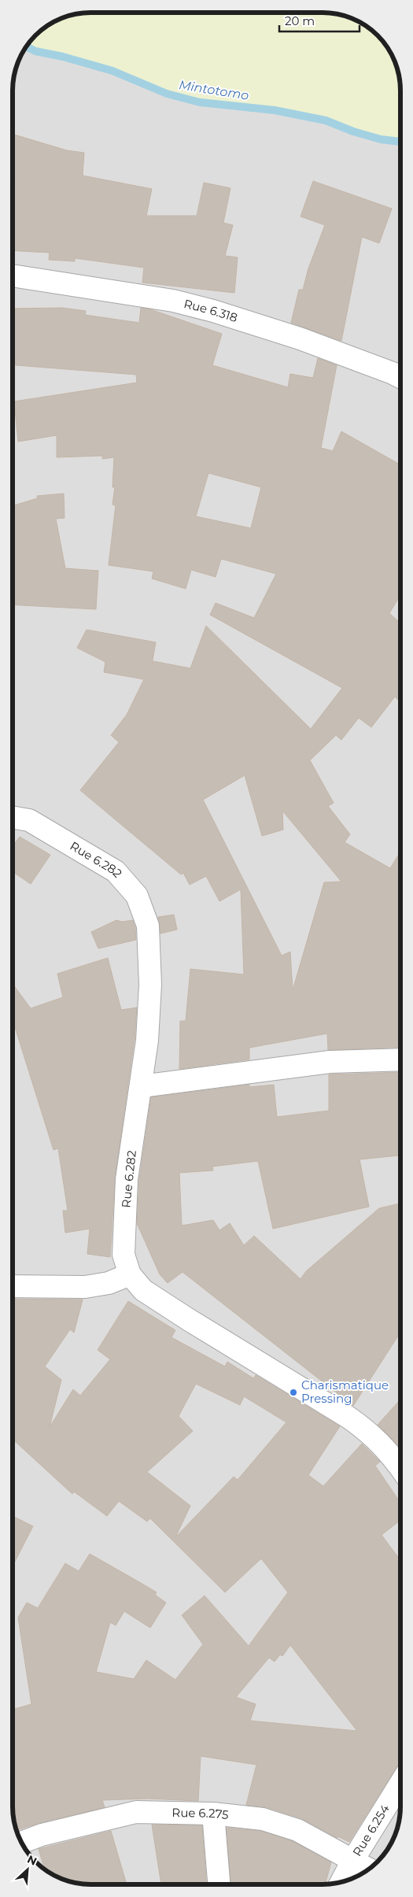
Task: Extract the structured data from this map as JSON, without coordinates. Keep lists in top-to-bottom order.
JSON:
{
  "streets": {
    "street": [
      "Rue 6.318",
      "Rue 6.282",
      "Rue 6.275",
      "Rue 6.254"
    ]
  },
  "crossings": [
    ["Rue 6.275", "Rue 6.254"]
  ],
  "water": ["Mintotomo"],
  "places": ["Charismatique Pressing"],
  "scale_bar": "20 m",
  "north": "top right"
}
